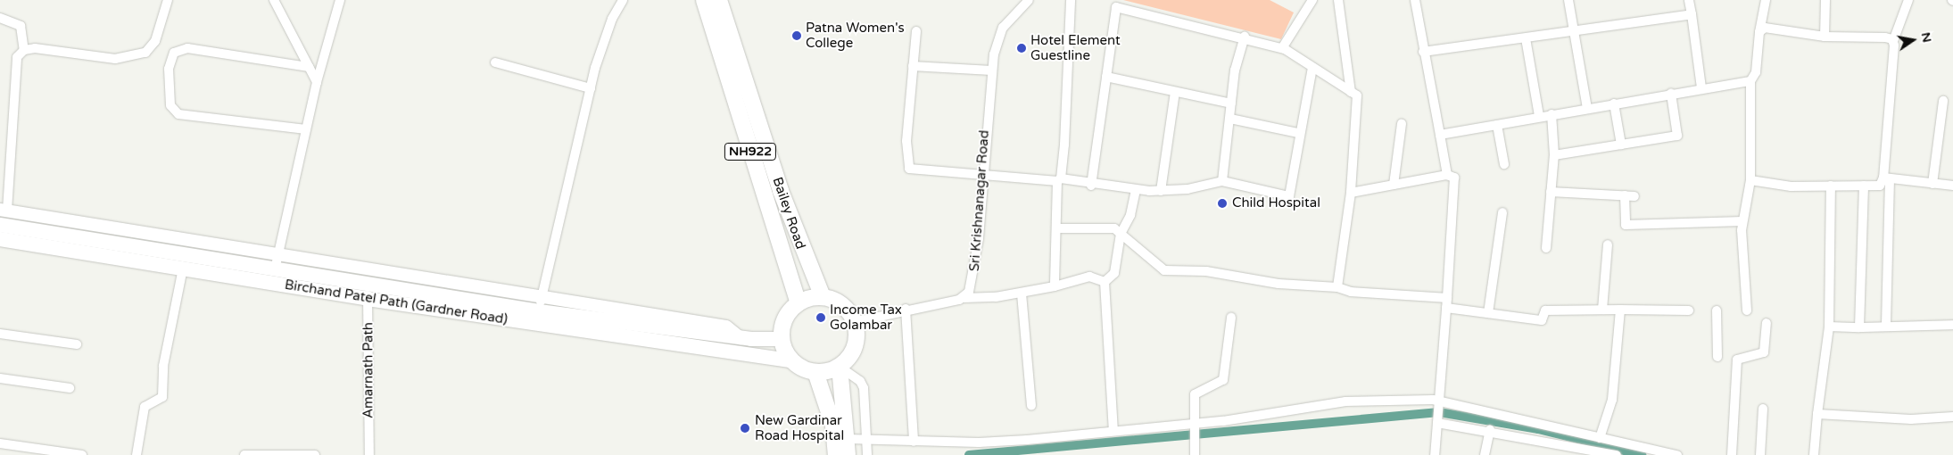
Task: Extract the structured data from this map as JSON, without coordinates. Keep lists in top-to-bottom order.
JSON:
{
  "streets": {
    "highway": ["NH922", "Bailey Road"],
    "main road": ["Birchand Patel Path (Gardner Road)"],
    "street": ["Sri Krishnanagar Road", "Amarnath Path"]
  },
  "crossings": [
    ["NH922", "Bailey Road"],
    ["NH922", "Birchand Patel Path (Gardner Road)"],
    ["Bailey Road", "Birchand Patel Path (Gardner Road)"],
    ["Birchand Patel Path (Gardner Road)", "Amarnath Path"]
  ],
  "places": [
    "Patna Women's College",
    "Hotel Element Guestline",
    "Child Hospital",
    "Income Tax Golambar",
    "New Gardinar Road Hospital"
  ],
  "north": "right"
}
